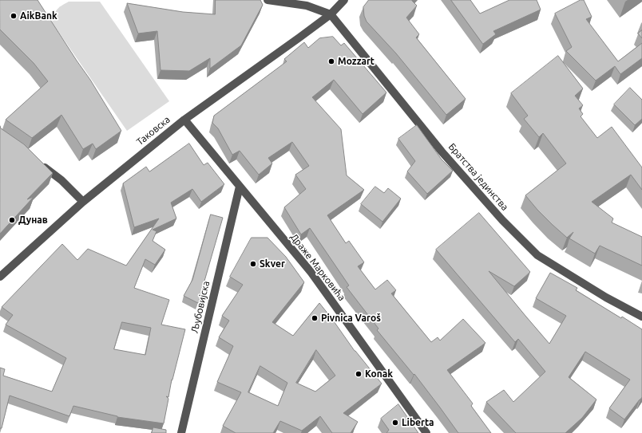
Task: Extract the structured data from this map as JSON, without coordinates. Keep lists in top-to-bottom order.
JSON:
{
  "streets": {
    "street": [
      "Таковска",
      "Братства јединства",
      "Драже Марковића",
      "Љубовијска"
    ]
  },
  "crossings": [
    ["Таковска", "Братства јединства"],
    ["Таковска", "Драже Марковића"],
    ["Драже Марковића", "Љубовијска"]
  ],
  "places": [
    "AikBank",
    "Mozzart",
    "Дунав",
    "Skver",
    "Pivnica Varoš",
    "Konak",
    "Liberta"
  ]
}
